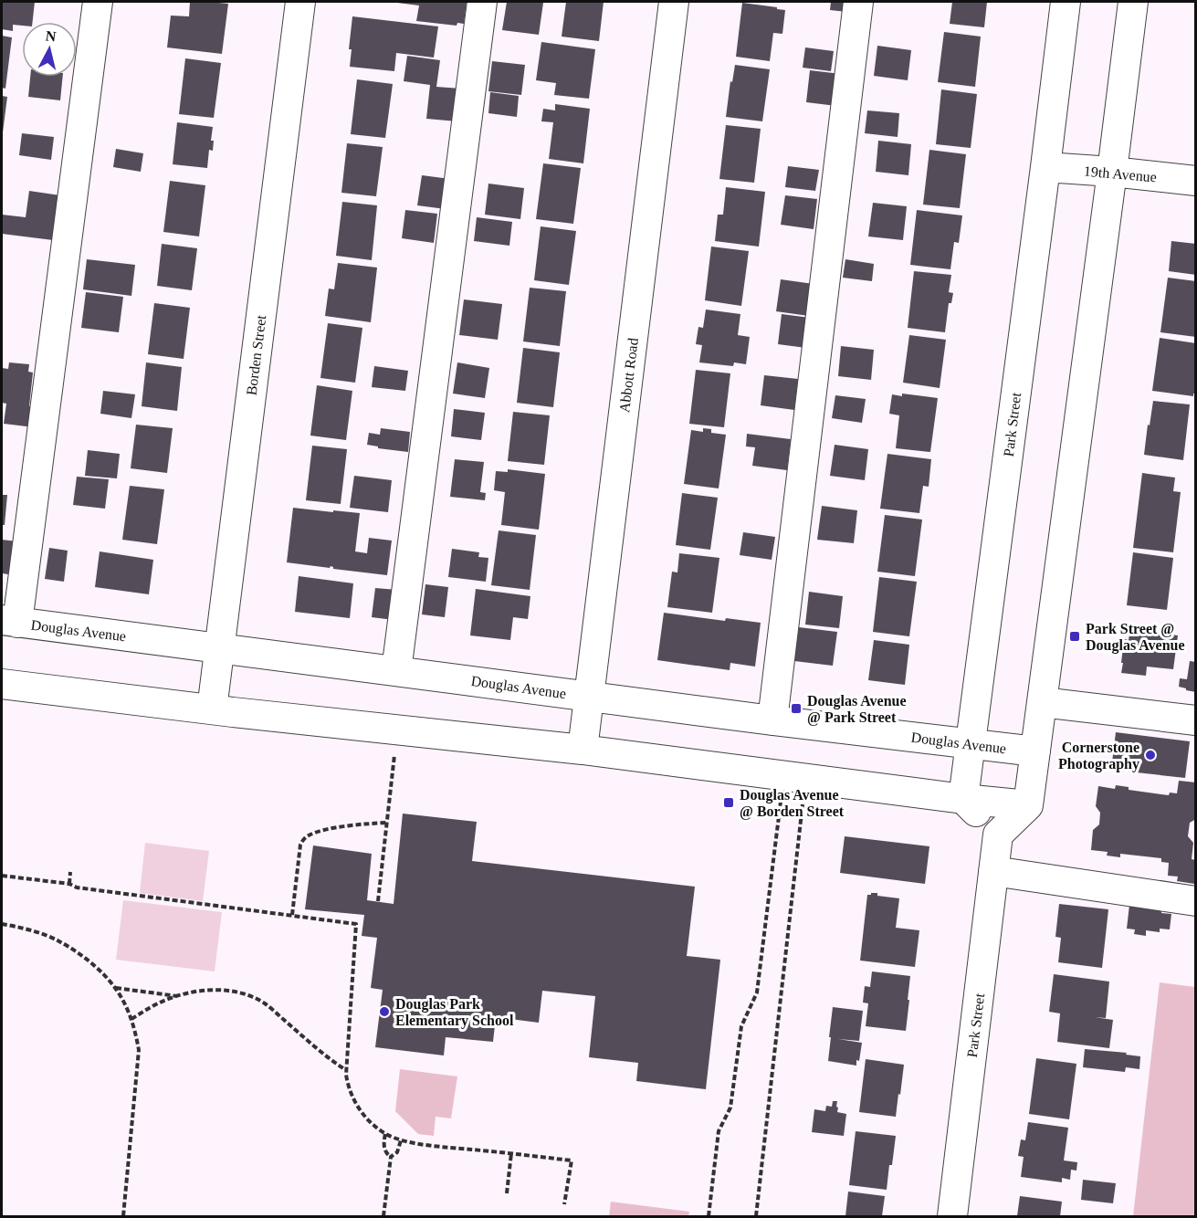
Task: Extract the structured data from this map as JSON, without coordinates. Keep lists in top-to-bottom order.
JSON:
{
  "streets": {
    "street": [
      "19th Avenue",
      "Borden Street",
      "Abbott Road",
      "Park Street",
      "Douglas Avenue"
    ]
  },
  "crossings": [
    ["19th Avenue", "Park Street"],
    ["Borden Street", "Douglas Avenue"],
    ["Abbott Road", "Douglas Avenue"],
    ["Park Street", "Douglas Avenue"]
  ],
  "places": {
    "transit": ["Park Street @ Douglas Avenue", "Douglas Avenue @ Park Street", "Douglas Avenue @ Borden Street"],
    "other": ["Cornerstone Photography", "Douglas Park Elementary School"]
  },
  "north": "top"
}
